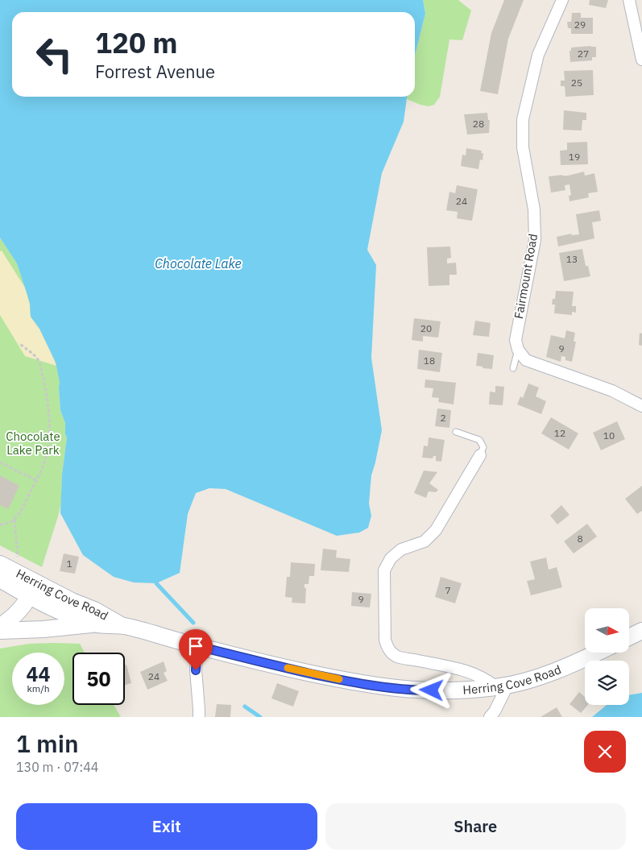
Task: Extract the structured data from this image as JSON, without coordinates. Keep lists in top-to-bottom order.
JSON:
{
  "streets": {
    "main road": ["Herring Cove Road"],
    "street": ["Fairmount Road"]
  },
  "water": ["Chocolate Lake"],
  "parks": ["Chocolate Lake Park"],
  "house_numbers": [
    "29",
    "27",
    "25",
    "28",
    "19",
    "24",
    "13",
    "20",
    "9",
    "18",
    "2",
    "12",
    "10",
    "8",
    "1",
    "7",
    "9",
    "24"
  ],
  "north": "right",
  "page": {
    "turn": ["120 m", "Forrest Avenue"],
    "speed": "44 km/h",
    "limit": "50",
    "heading": ["1 min", "130 m · 07:44"],
    "buttons": ["Exit", "Share"]
  }
}
